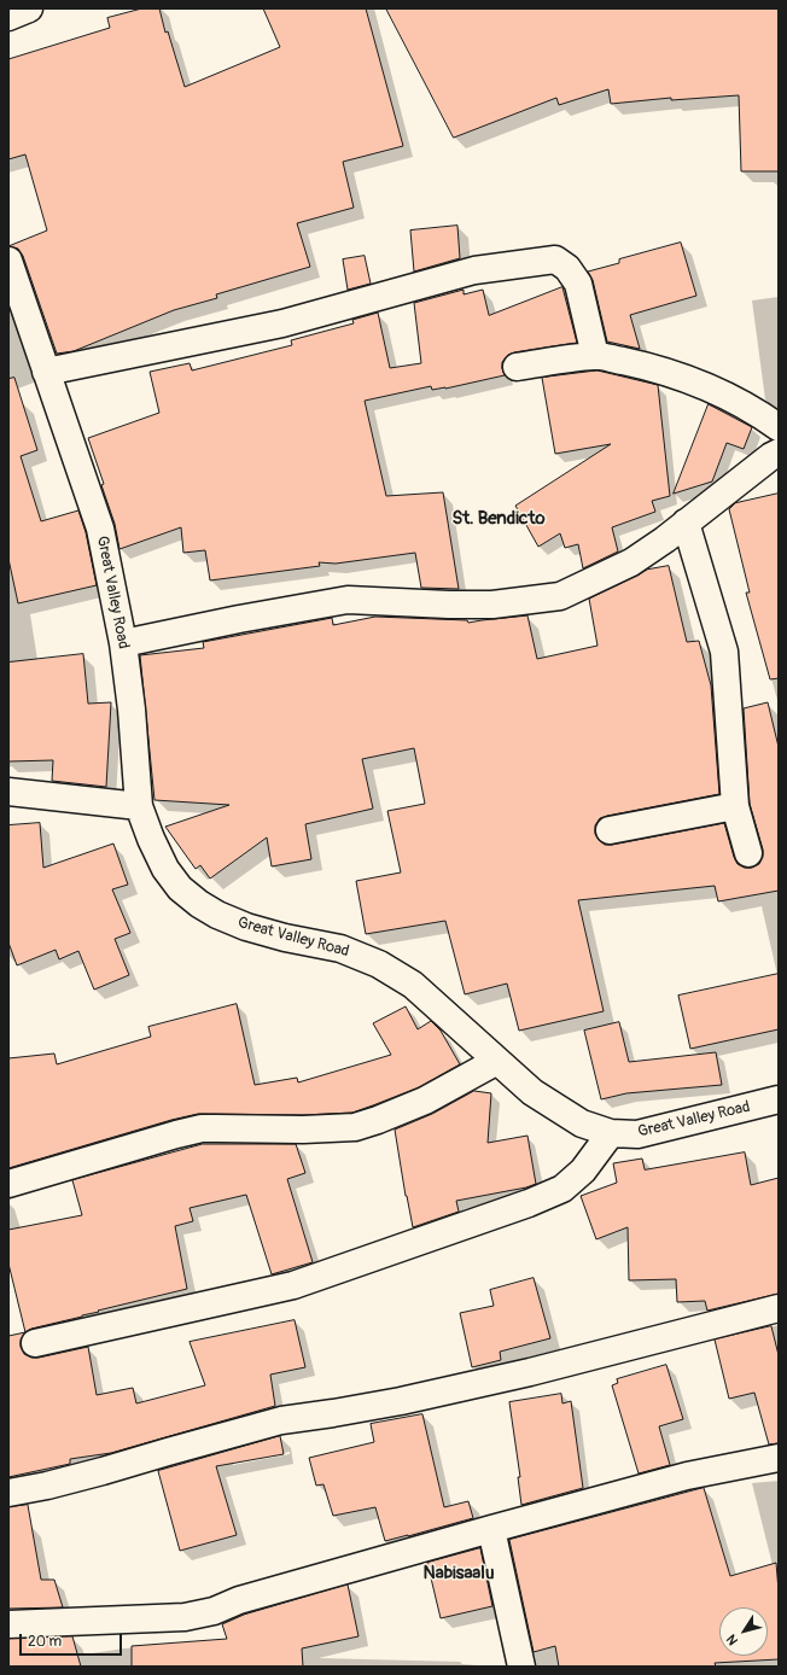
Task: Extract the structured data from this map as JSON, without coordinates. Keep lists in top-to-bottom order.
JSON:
{
  "streets": {
    "street": ["Great Valley Road"]
  },
  "districts": ["St. Bendicto", "Nabisaalu"],
  "scale_bar": "20 m",
  "north": "bottom left"
}
